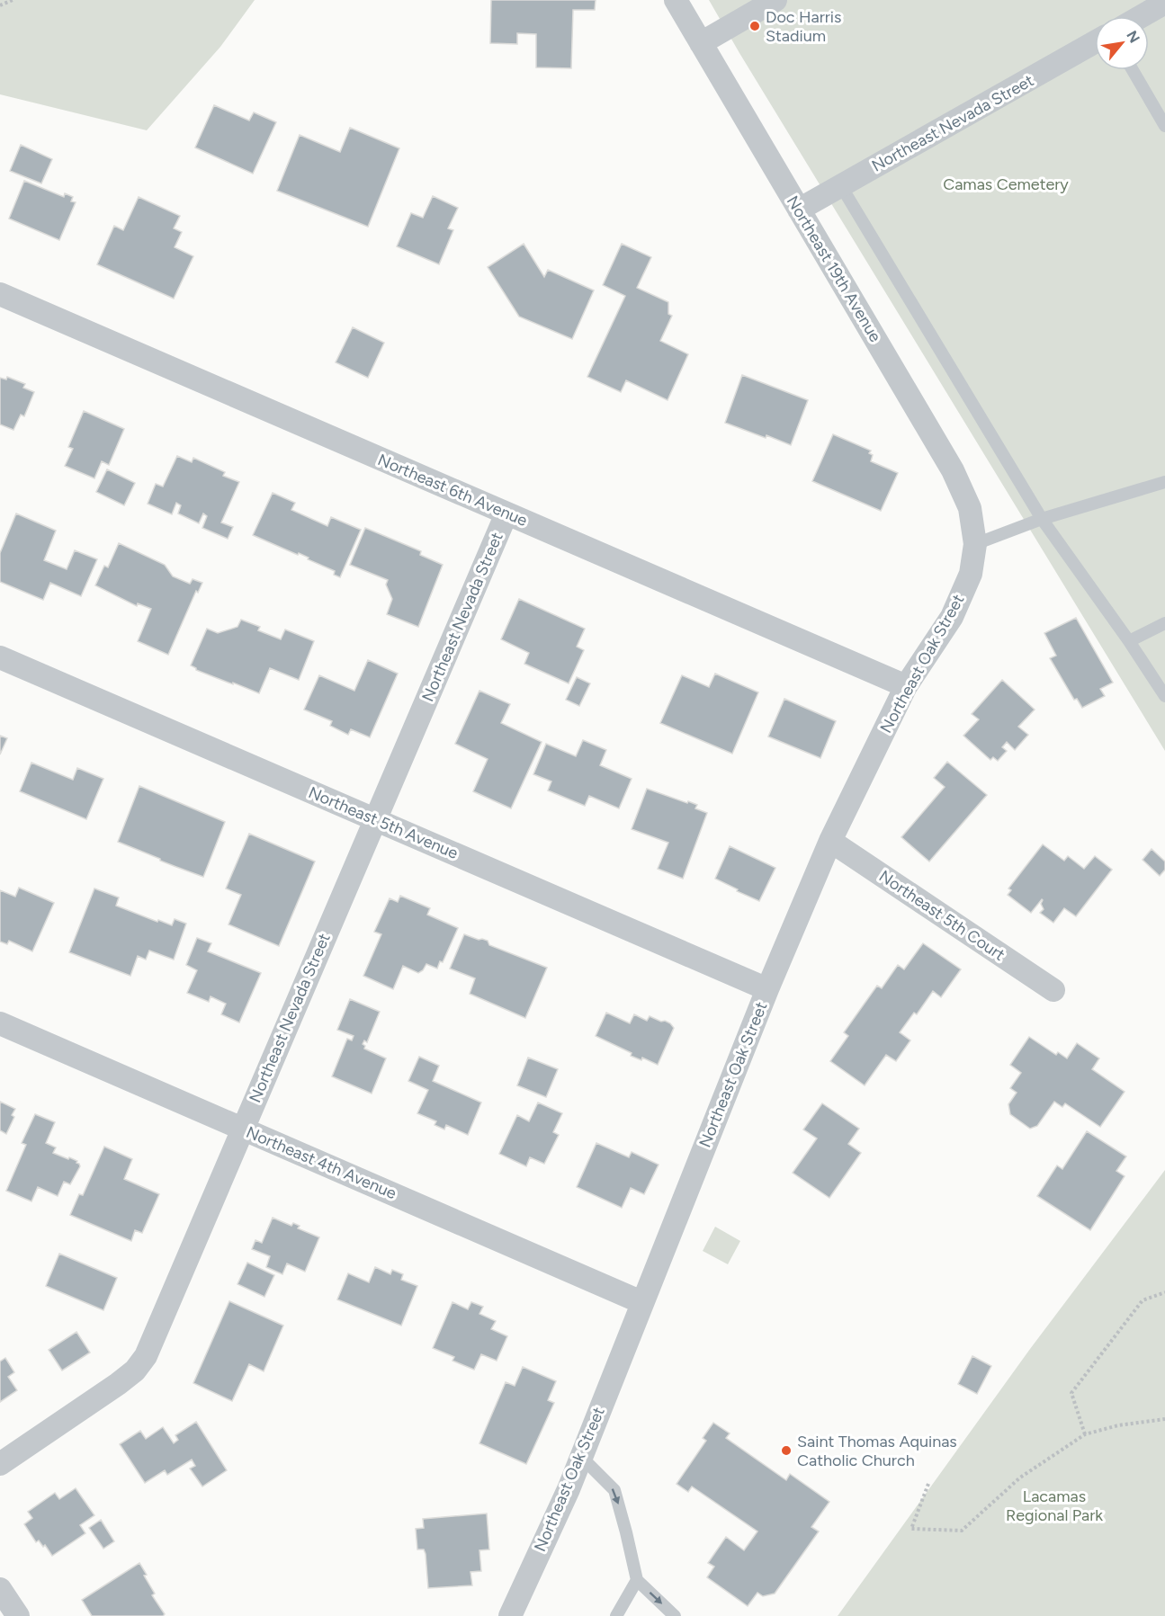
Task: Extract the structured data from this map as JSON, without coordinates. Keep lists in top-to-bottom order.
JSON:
{
  "streets": {
    "street": [
      "Northeast Nevada Street",
      "Northeast 19th Avenue",
      "Northeast 6th Avenue",
      "Northeast Oak Street",
      "Northeast 5th Avenue",
      "Northeast 5th Court",
      "Northeast 4th Avenue"
    ]
  },
  "crossings": [
    ["Northeast Nevada Street", "Northeast 19th Avenue"],
    ["Northeast Nevada Street", "Northeast 6th Avenue"],
    ["Northeast Nevada Street", "Northeast 5th Avenue"],
    ["Northeast Nevada Street", "Northeast 4th Avenue"],
    ["Northeast 19th Avenue", "Northeast Oak Street"],
    ["Northeast 6th Avenue", "Northeast Oak Street"],
    ["Northeast Oak Street", "Northeast 5th Avenue"],
    ["Northeast Oak Street", "Northeast 5th Court"],
    ["Northeast Oak Street", "Northeast 4th Avenue"]
  ],
  "parks": ["Camas Cemetery", "Lacamas Regional Park"],
  "places": ["Doc Harris Stadium", "Saint Thomas Aquinas Catholic Church"],
  "north": "top right"
}
